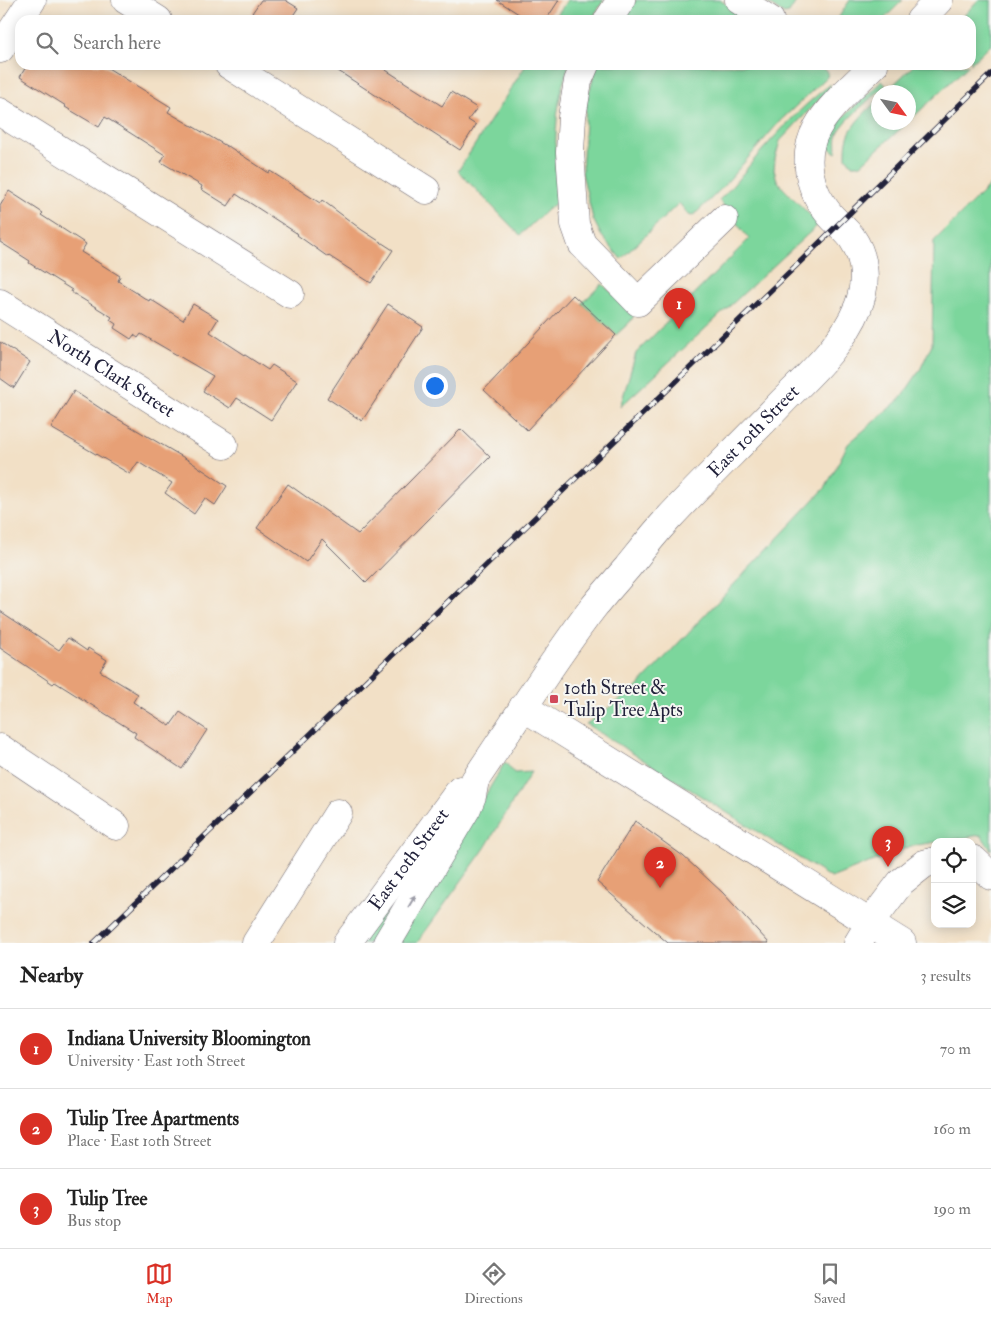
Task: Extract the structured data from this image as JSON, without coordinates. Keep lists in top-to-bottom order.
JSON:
{
  "streets": {
    "street": ["North Clark Street", "East 10th Street"]
  },
  "places": {
    "transit": ["10th Street & Tulip Tree Apts"]
  },
  "north": "bottom right",
  "page": {
    "search": "Search here",
    "pins": ["1", "3", "2"],
    "heading": ["Nearby", "3 results"],
    "list": [
      {
        "mark": "1",
        "name": "Indiana University Bloomington",
        "note": "University · East 10th Street",
        "value": "70 m"
      },
      {
        "mark": "2",
        "name": "Tulip Tree Apartments",
        "note": "Place · East 10th Street",
        "value": "160 m"
      },
      {
        "mark": "3",
        "name": "Tulip Tree",
        "note": "Bus stop",
        "value": "190 m"
      }
    ],
    "nav": ["Map", "Directions", "Saved"]
  }
}
